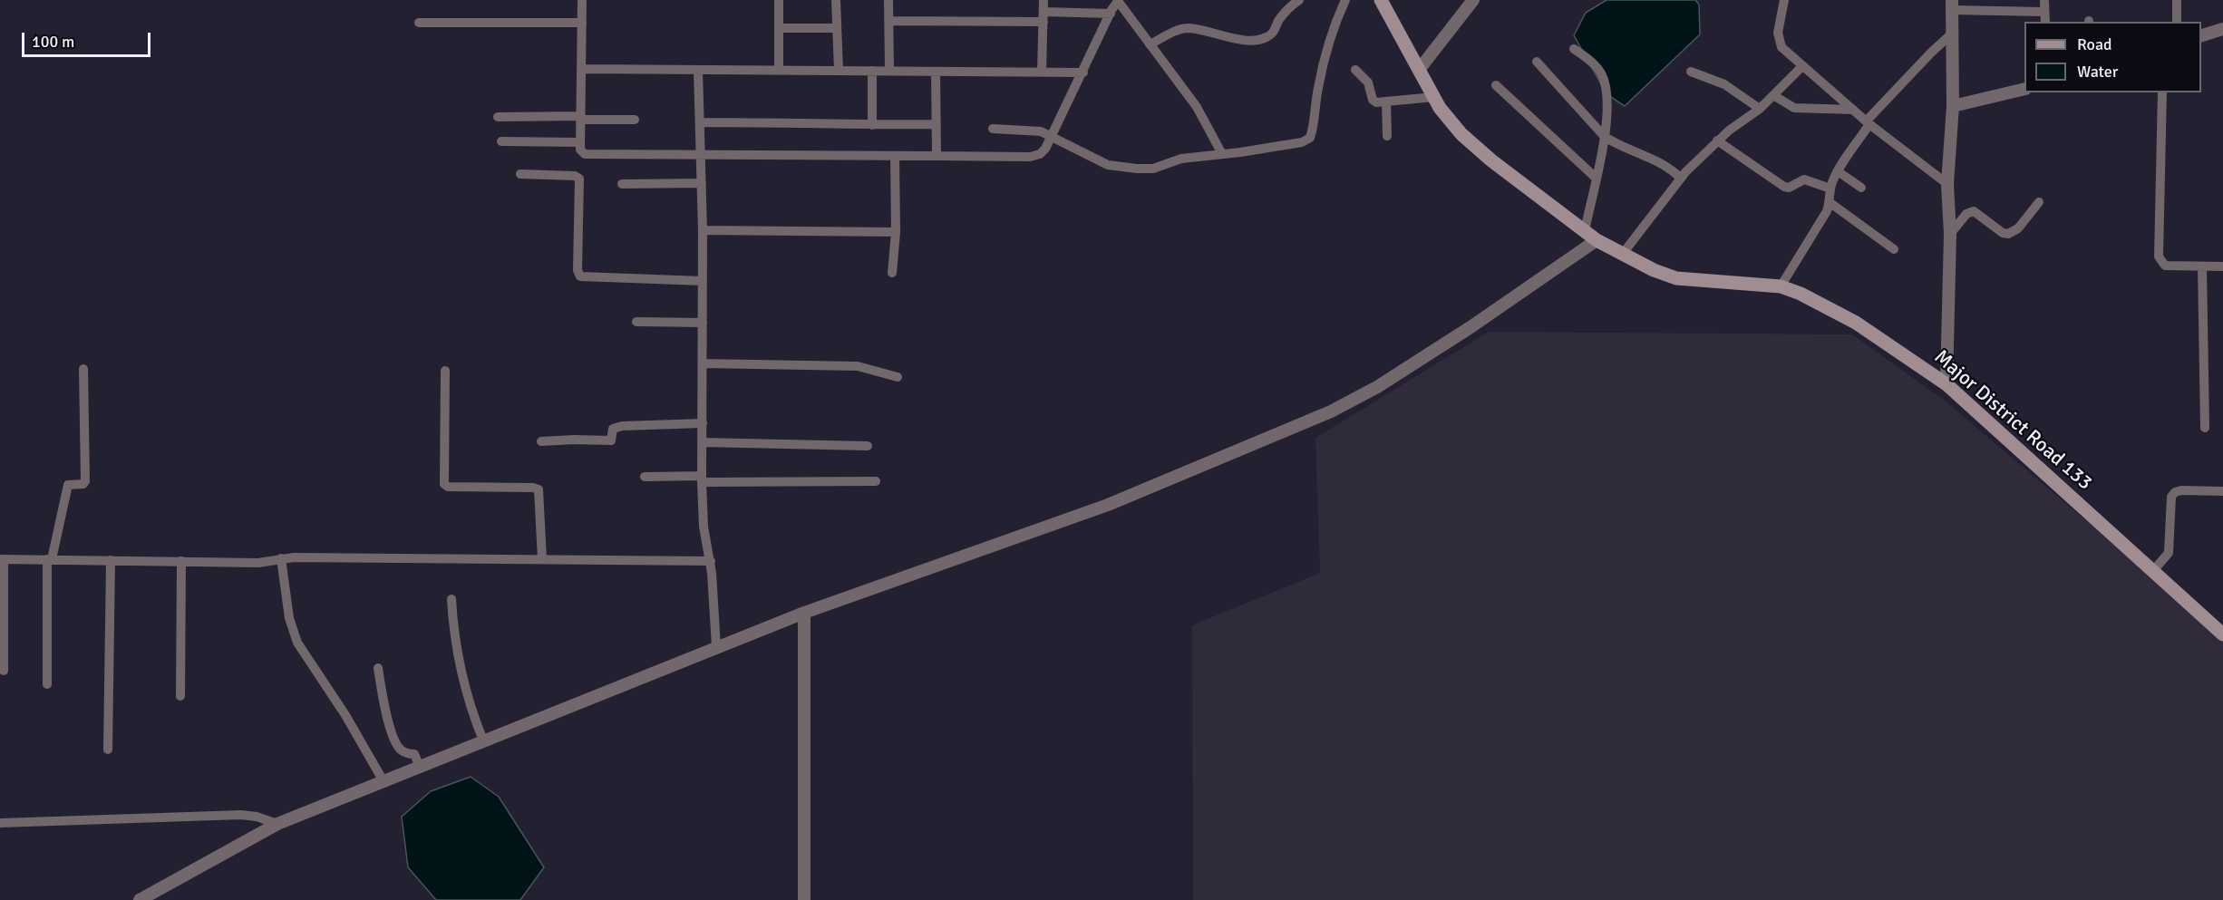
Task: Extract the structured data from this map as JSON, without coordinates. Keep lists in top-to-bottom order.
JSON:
{
  "streets": {
    "main road": ["Major District Road 133"]
  },
  "legend": ["Road", "Water"],
  "scale_bar": "100 m"
}
